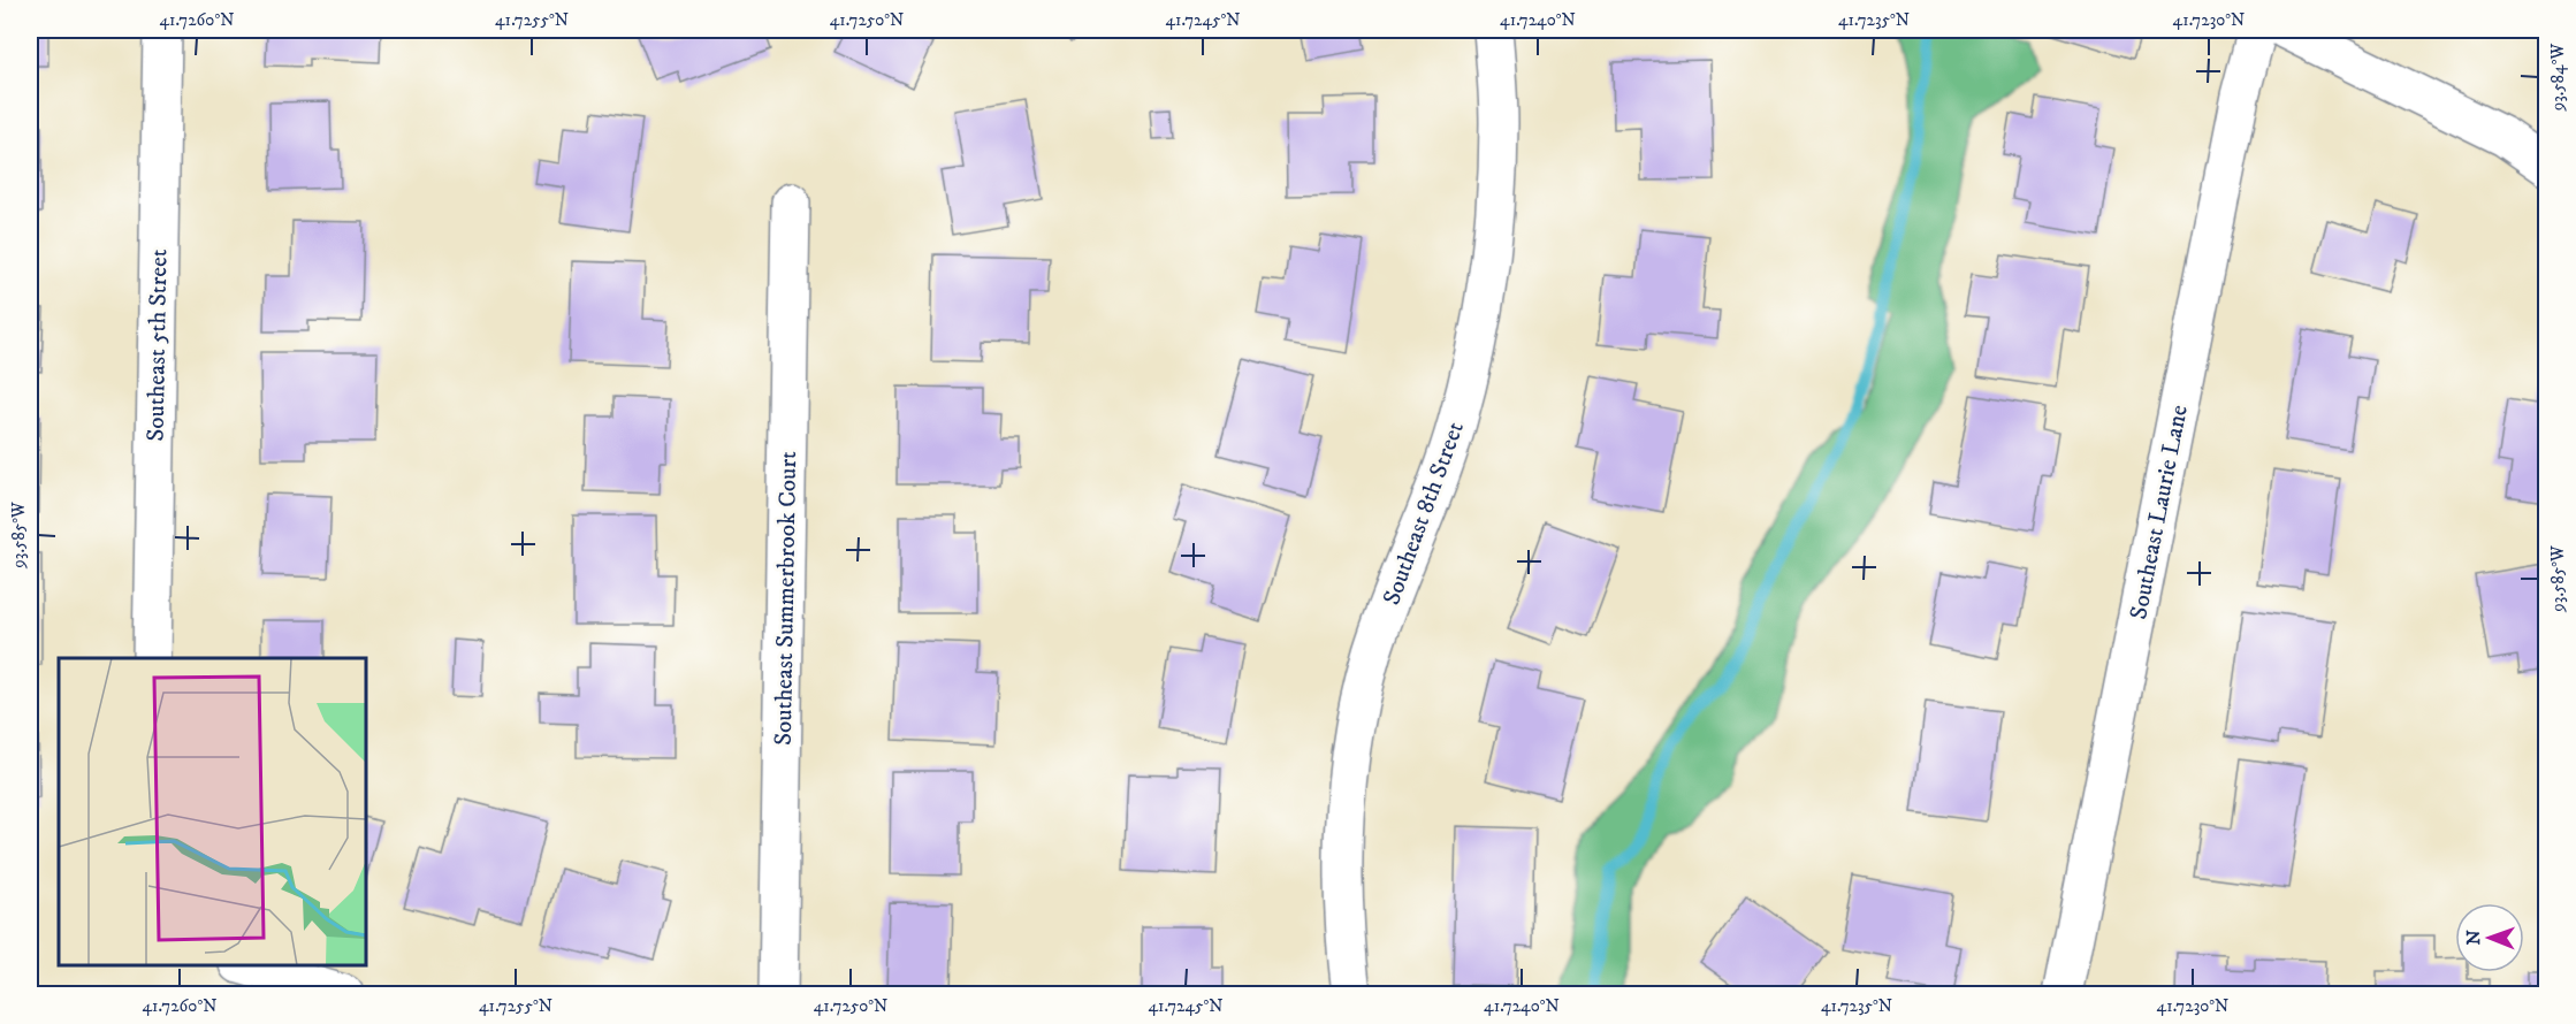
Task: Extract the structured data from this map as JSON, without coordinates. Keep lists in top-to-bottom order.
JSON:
{
  "streets": {
    "street": [
      "Southeast 5th Street",
      "Southeast Laurie Lane",
      "Southeast 8th Street",
      "Southeast Summerbrook Court"
    ]
  },
  "north": "left",
  "coordinates": [
    "41.7260°N",
    "41.7255°N",
    "41.7250°N",
    "41.7245°N",
    "41.7240°N",
    "41.7235°N",
    "41.7230°N",
    "93.584°W",
    "93.585°W"
  ]
}
